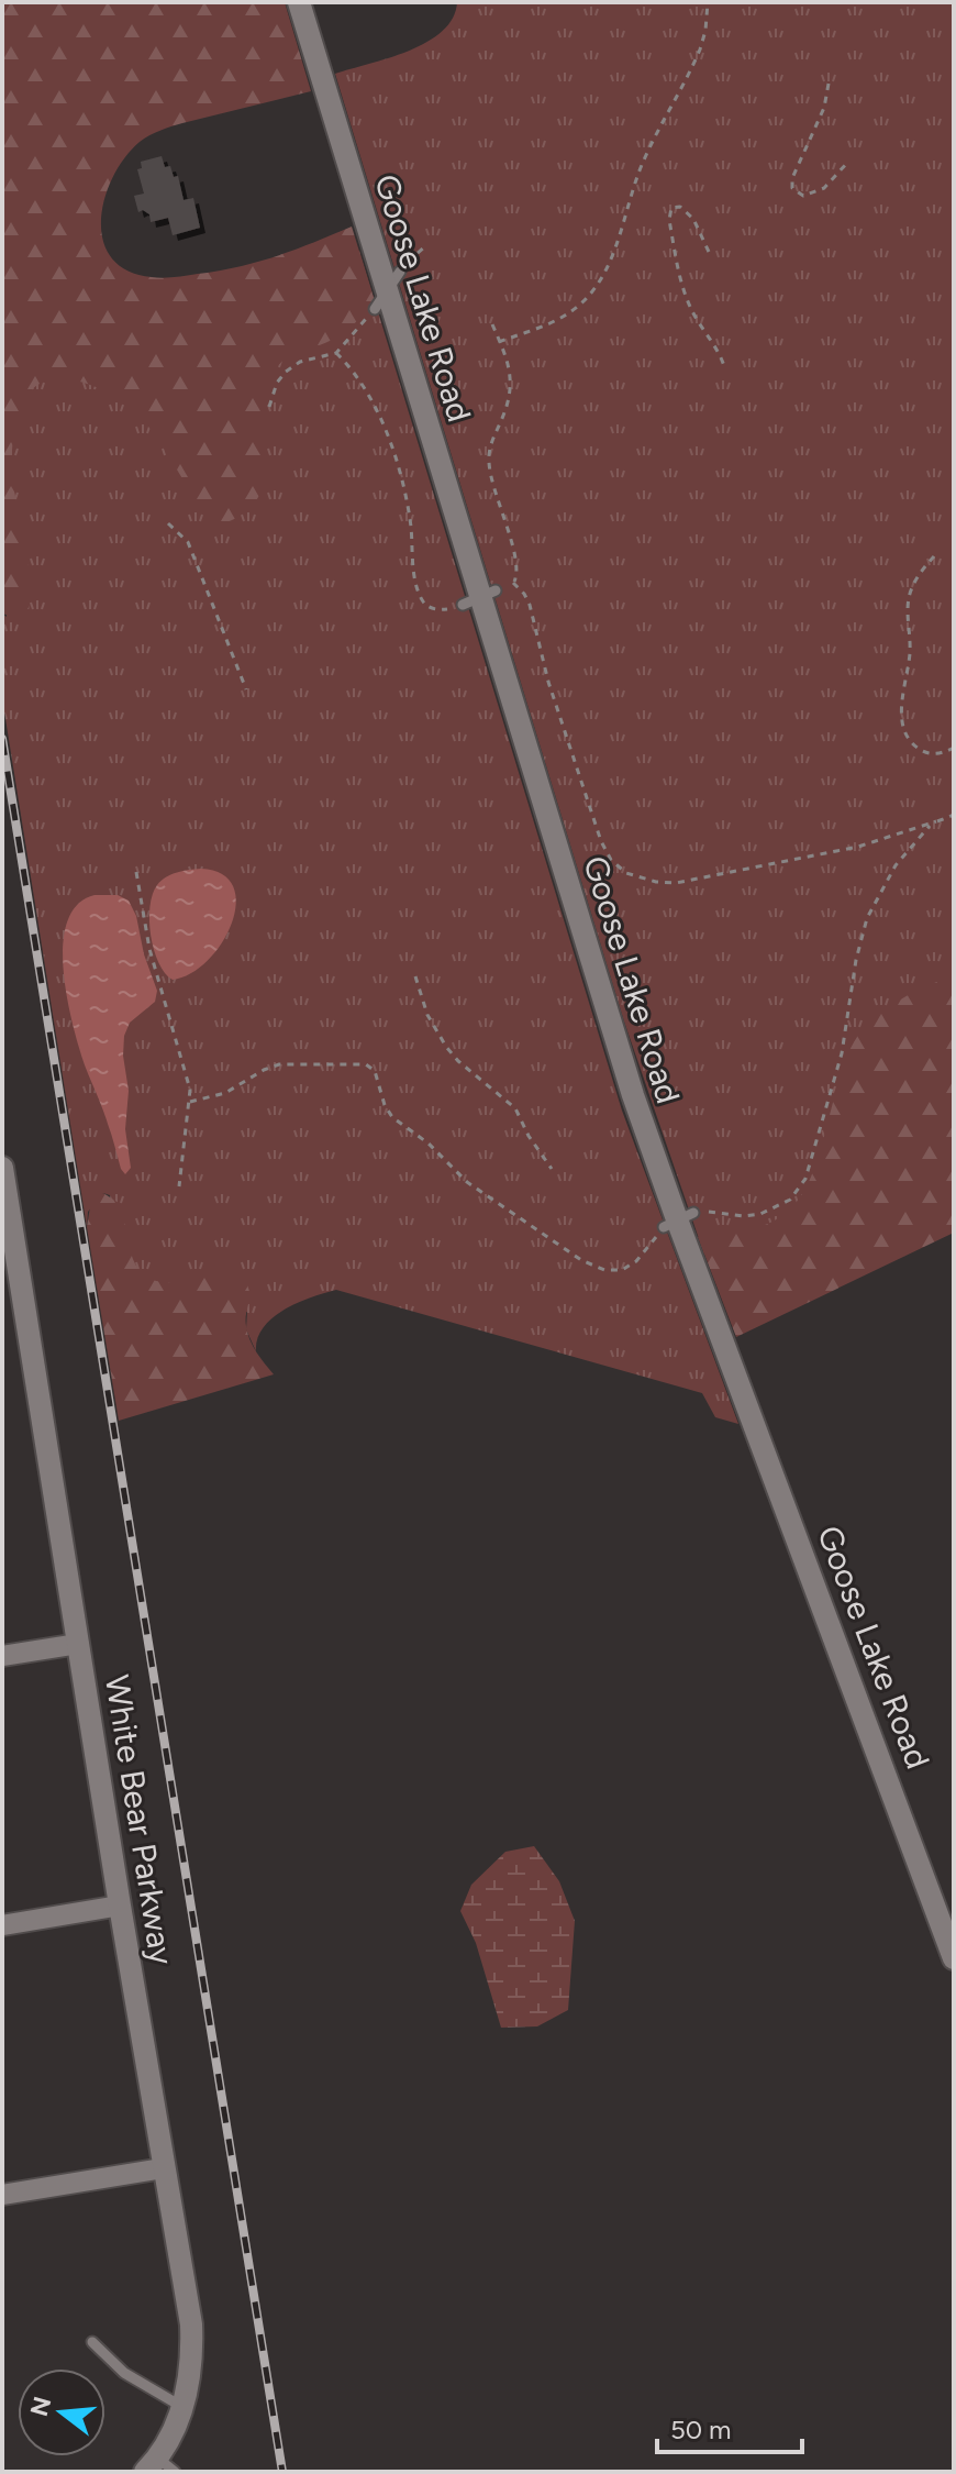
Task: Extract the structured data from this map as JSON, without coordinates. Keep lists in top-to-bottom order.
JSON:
{
  "streets": {
    "street": ["Goose Lake Road", "White Bear Parkway"]
  },
  "scale_bar": "50 m",
  "north": "left"
}
